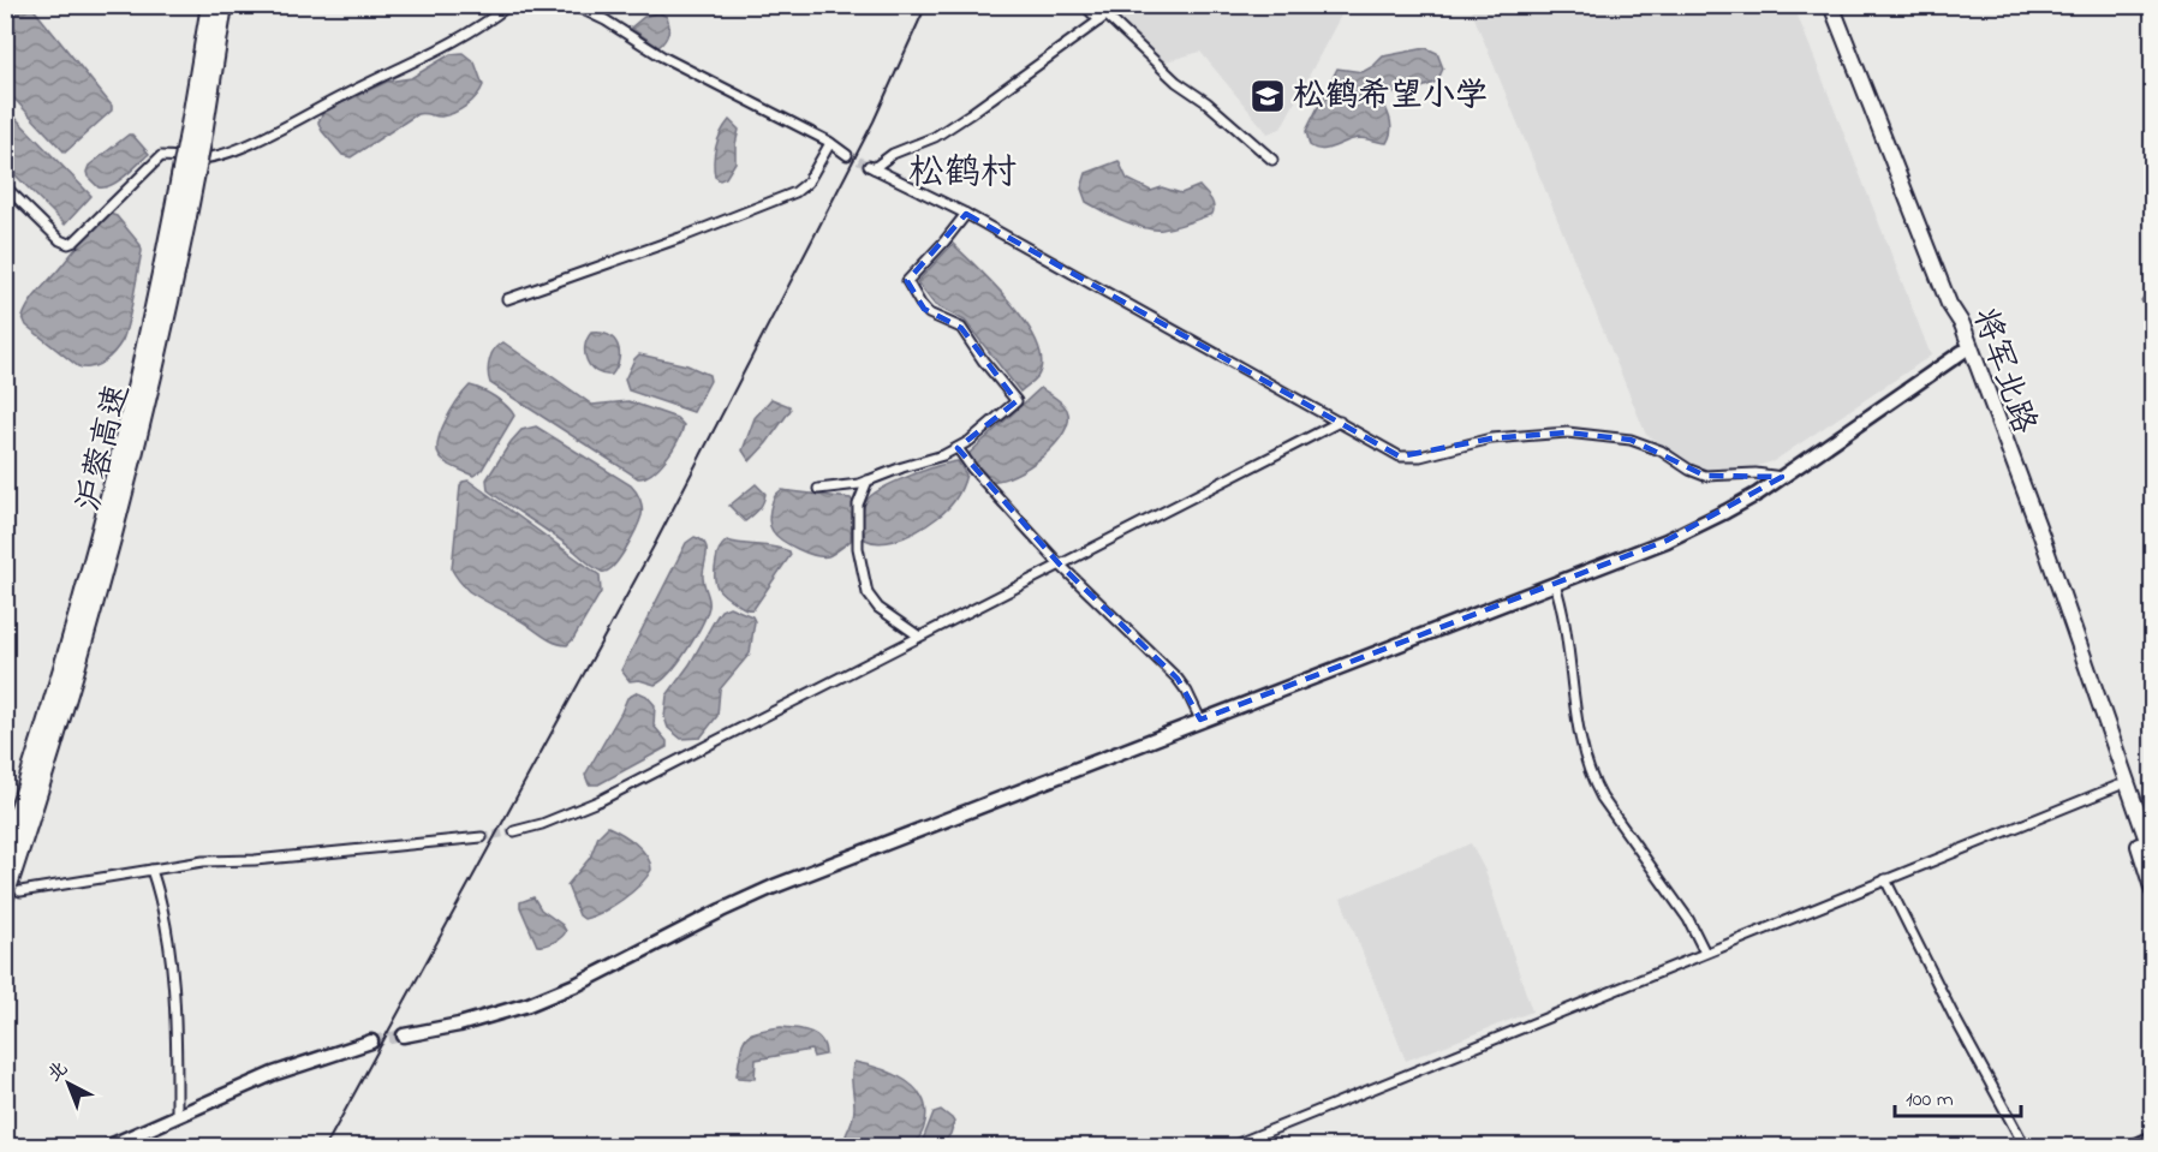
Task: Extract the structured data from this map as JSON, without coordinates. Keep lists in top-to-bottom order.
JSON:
{
  "streets": {
    "highway": ["将军北路", "沪蓉高速"]
  },
  "districts": ["松鹤村"],
  "places": {
    "school or university": ["松鹤希望小学"]
  },
  "scale_bar": "100 m",
  "north": "top left"
}
